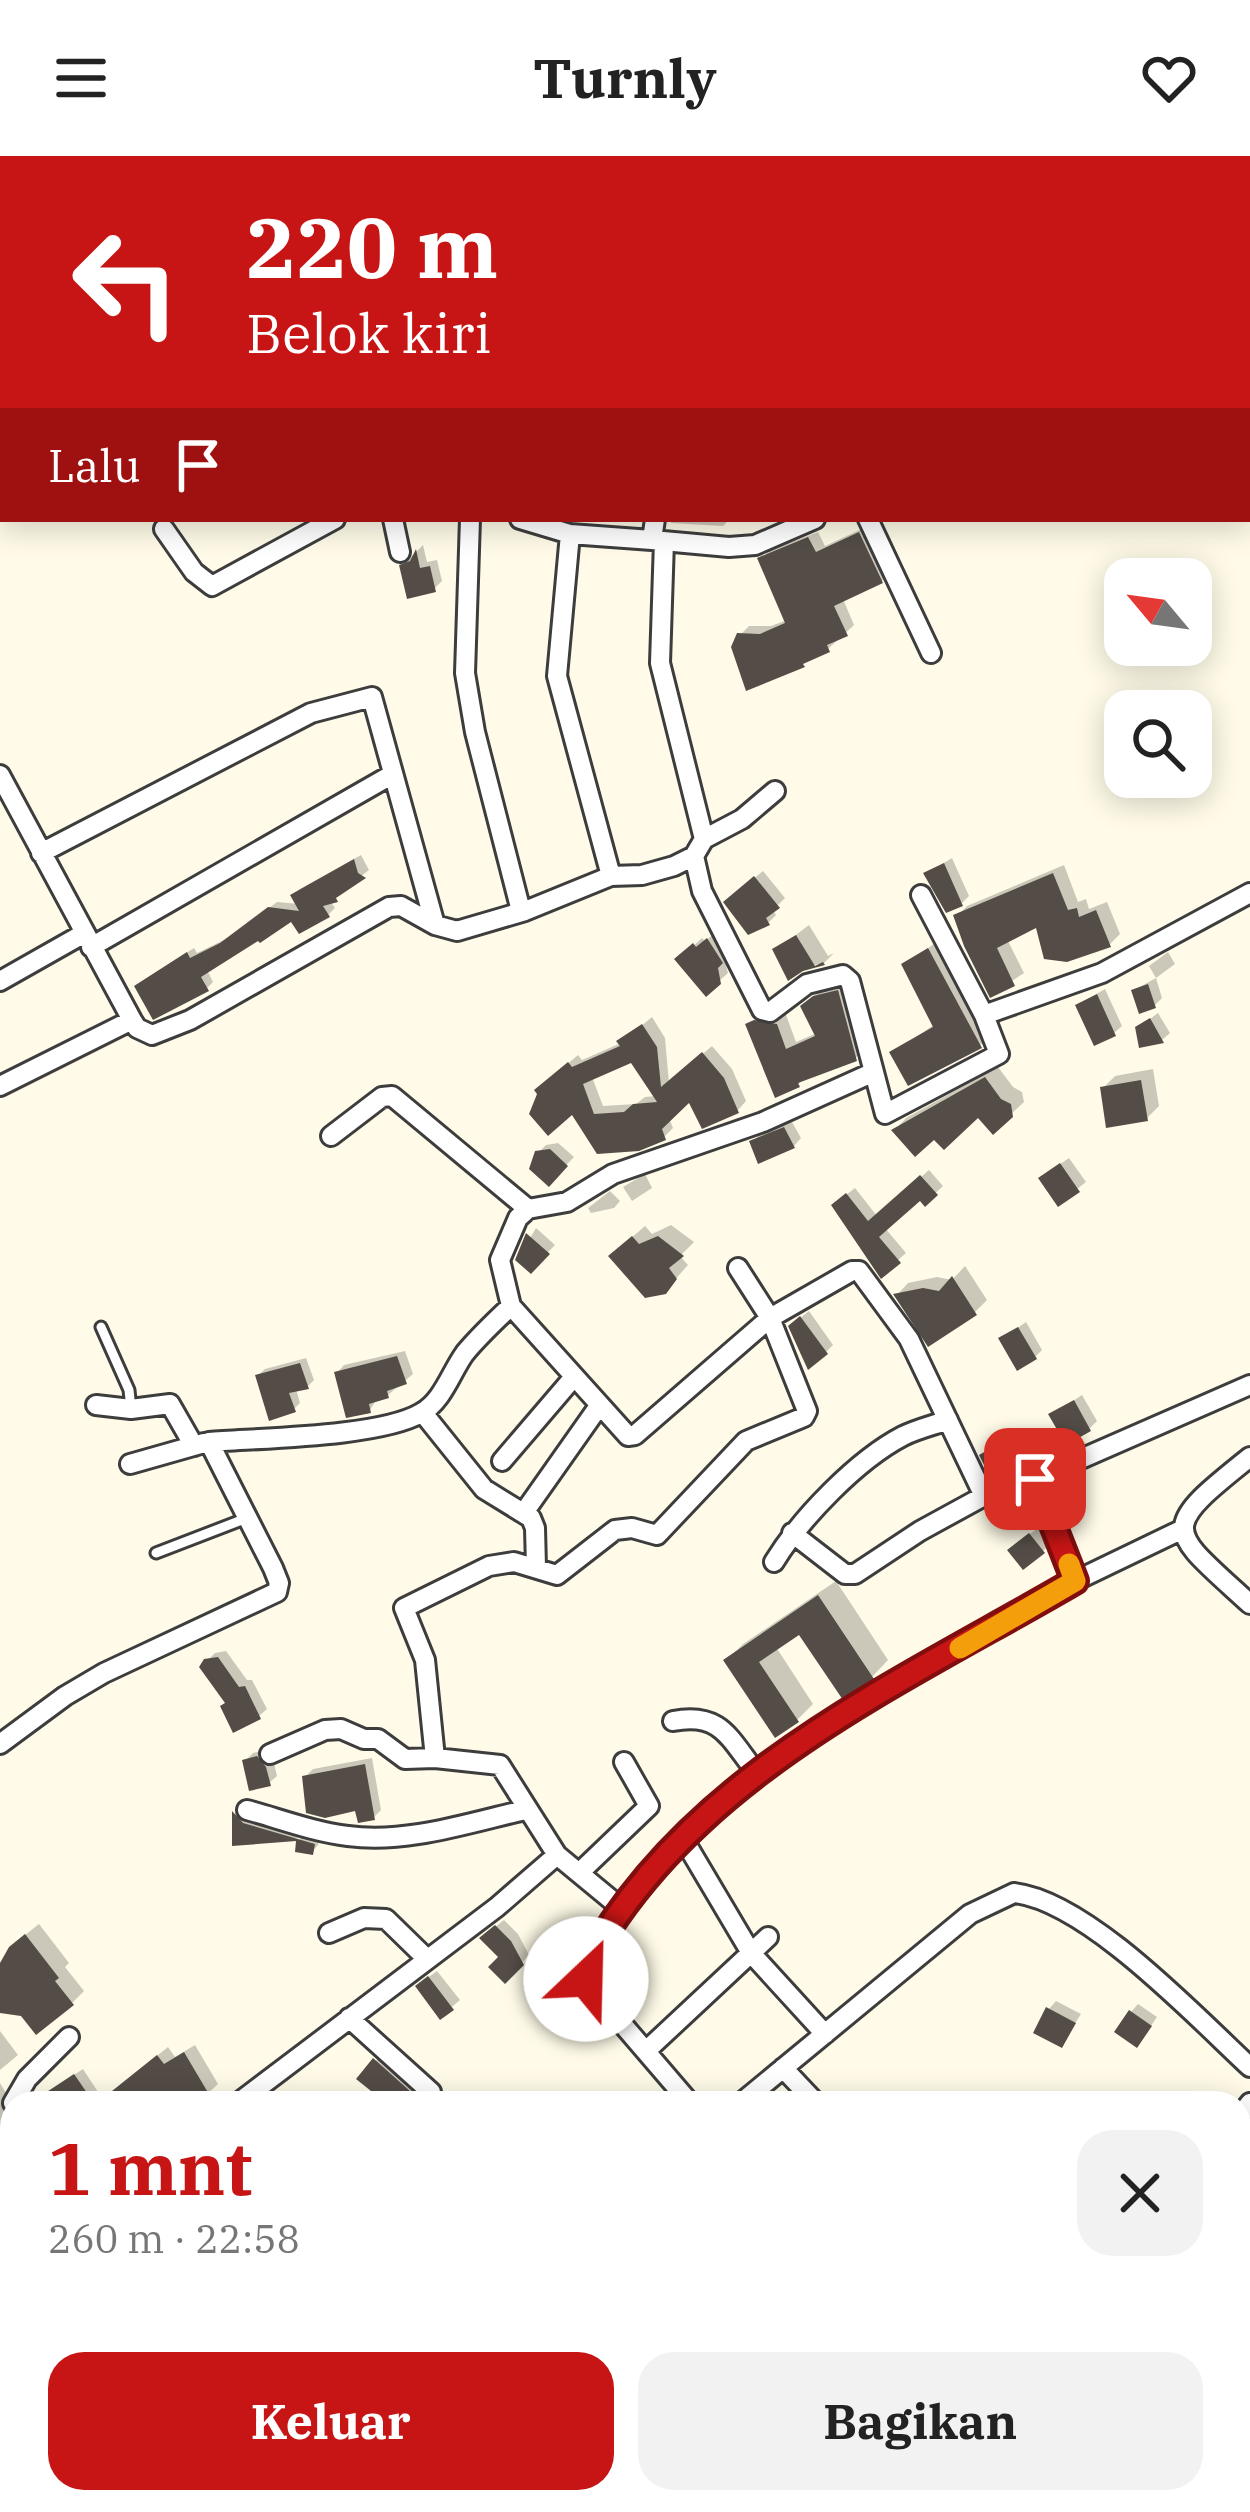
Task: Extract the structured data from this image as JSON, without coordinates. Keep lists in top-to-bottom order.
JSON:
{
  "north": "top left",
  "page": {
    "header": "Turnly",
    "turn": ["220 m", "Belok kiri"],
    "then": "Lalu",
    "heading": ["1 mnt", "260 m · 22:58"],
    "buttons": ["Keluar", "Bagikan"]
  }
}
